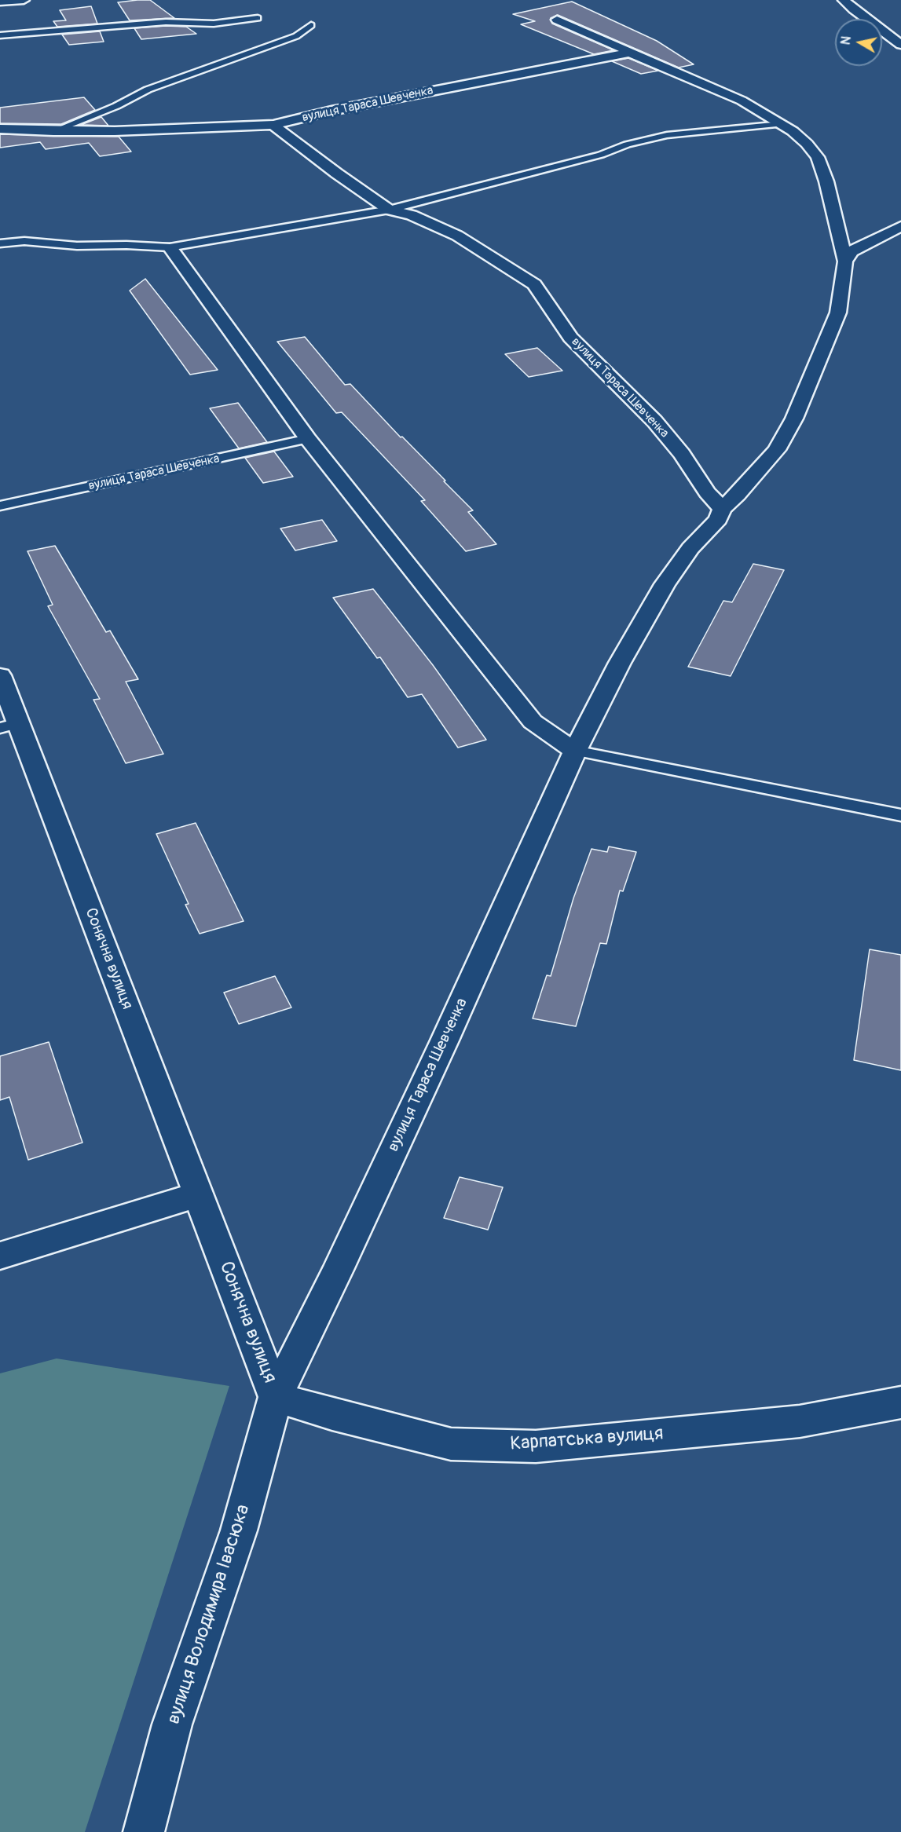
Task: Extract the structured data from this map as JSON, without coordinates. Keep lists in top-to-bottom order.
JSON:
{
  "streets": {
    "street": [
      "вулиця Тараса Шевченка",
      "Сонячна вулиця",
      "Карпатська вулиця",
      "вулиця Володимира Івасюка"
    ]
  },
  "crossings": [
    ["вулиця Тараса Шевченка", "Сонячна вулиця"],
    ["вулиця Тараса Шевченка", "Карпатська вулиця"],
    ["вулиця Тараса Шевченка", "вулиця Володимира Івасюка"],
    ["Сонячна вулиця", "Карпатська вулиця"],
    ["Сонячна вулиця", "вулиця Володимира Івасюка"],
    ["Карпатська вулиця", "вулиця Володимира Івасюка"]
  ],
  "north": "left"
}
